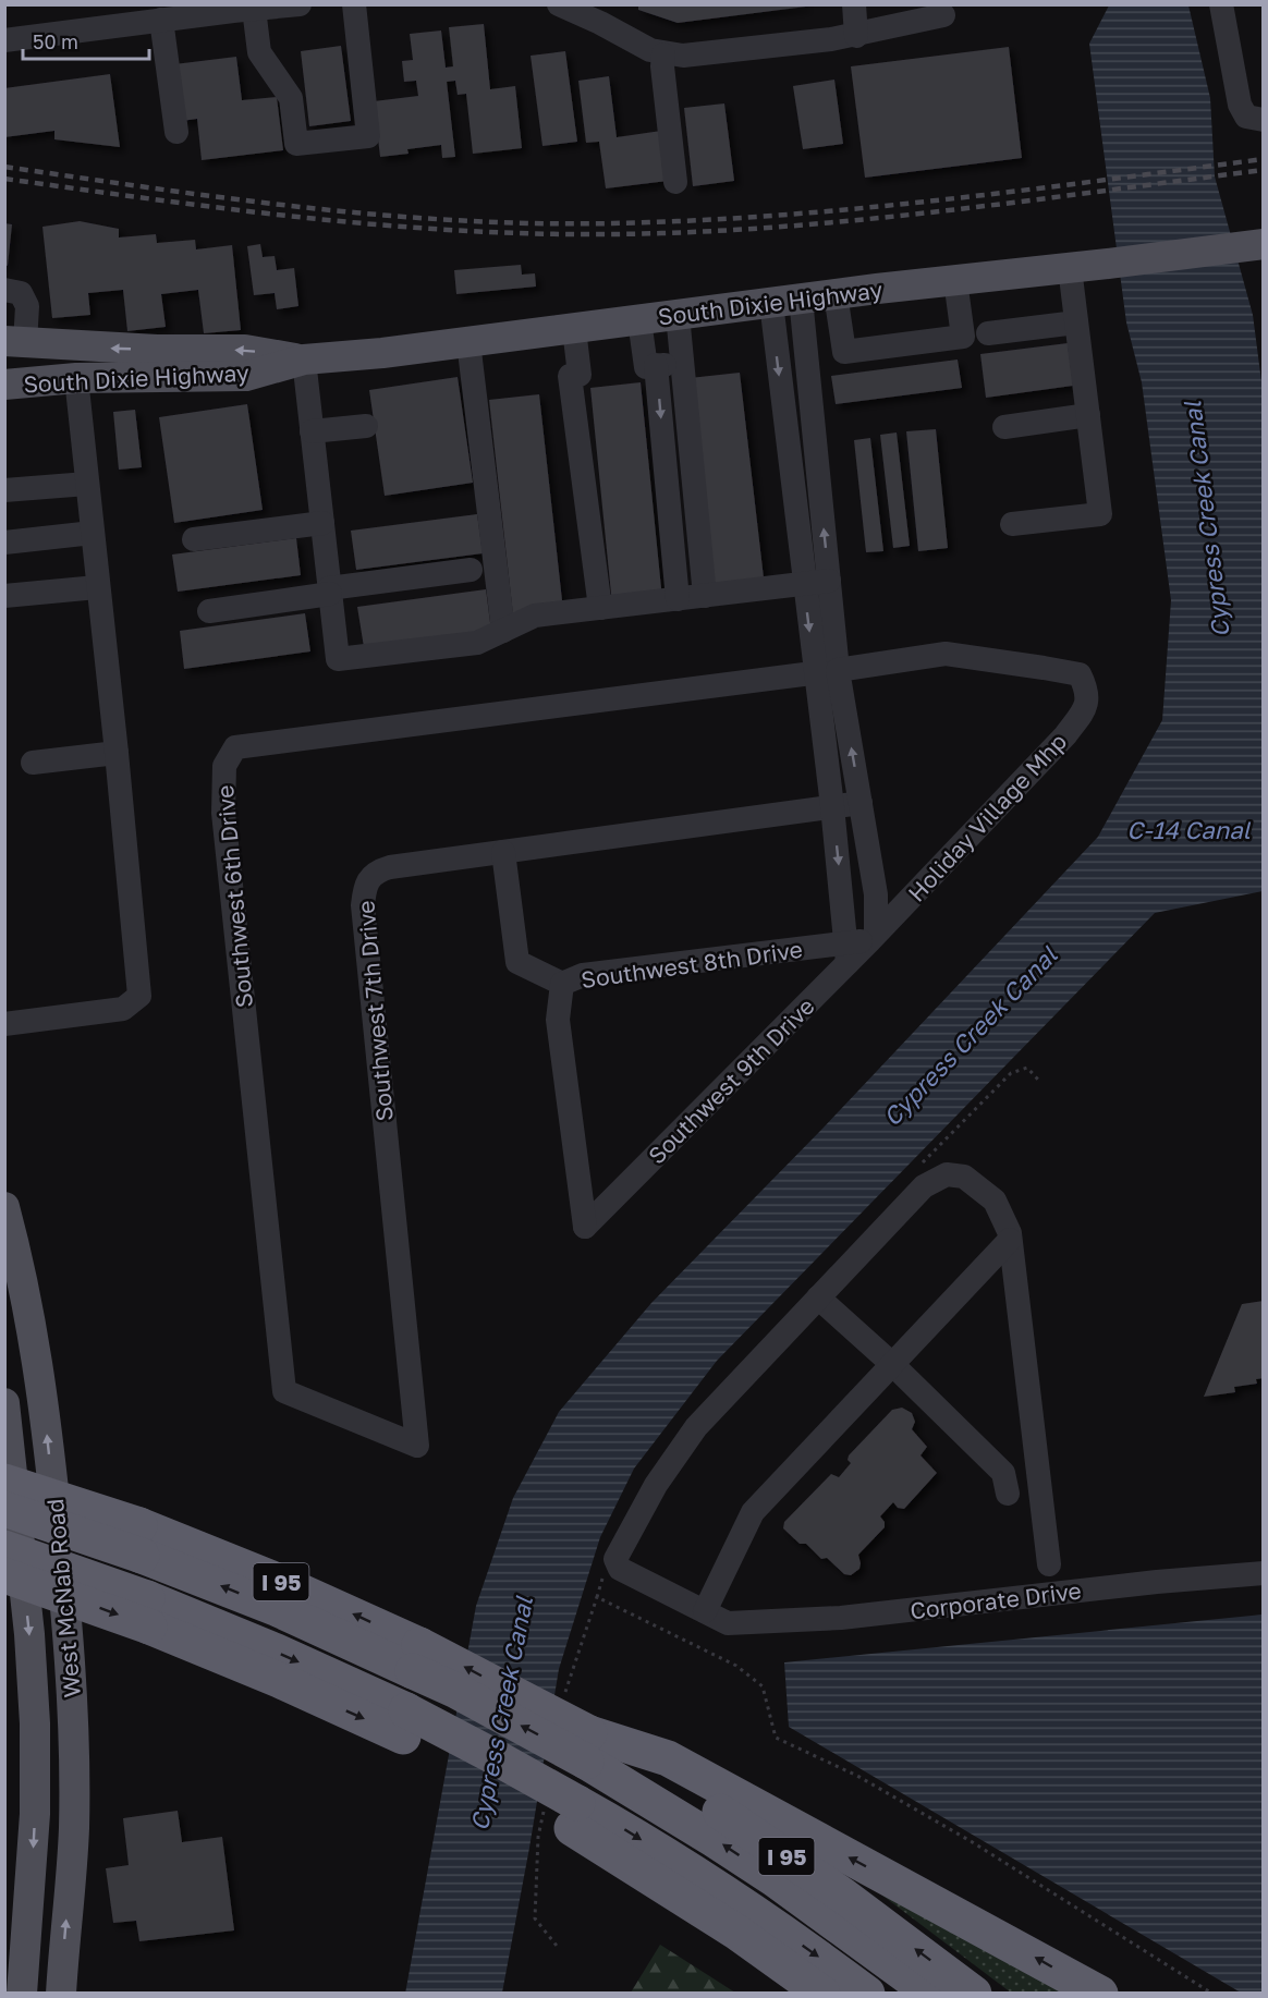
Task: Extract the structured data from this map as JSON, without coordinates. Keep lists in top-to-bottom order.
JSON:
{
  "streets": {
    "highway": ["I 95"],
    "main road": ["South Dixie Highway", "West McNab Road"],
    "street": [
      "Holiday Village Mhp",
      "Southwest 6th Drive",
      "Southwest 8th Drive",
      "Southwest 7th Drive",
      "Southwest 9th Drive",
      "Corporate Drive"
    ]
  },
  "crossings": [
    ["South Dixie Highway", "Holiday Village Mhp"],
    ["Holiday Village Mhp", "Southwest 6th Drive"],
    ["Holiday Village Mhp", "Southwest 8th Drive"],
    ["Holiday Village Mhp", "Southwest 7th Drive"],
    ["Holiday Village Mhp", "Southwest 9th Drive"],
    ["Southwest 6th Drive", "Southwest 7th Drive"],
    ["Southwest 8th Drive", "Southwest 9th Drive"]
  ],
  "water": ["Cypress Creek Canal", "C-14 Canal"],
  "scale_bar": "50 m"
}
